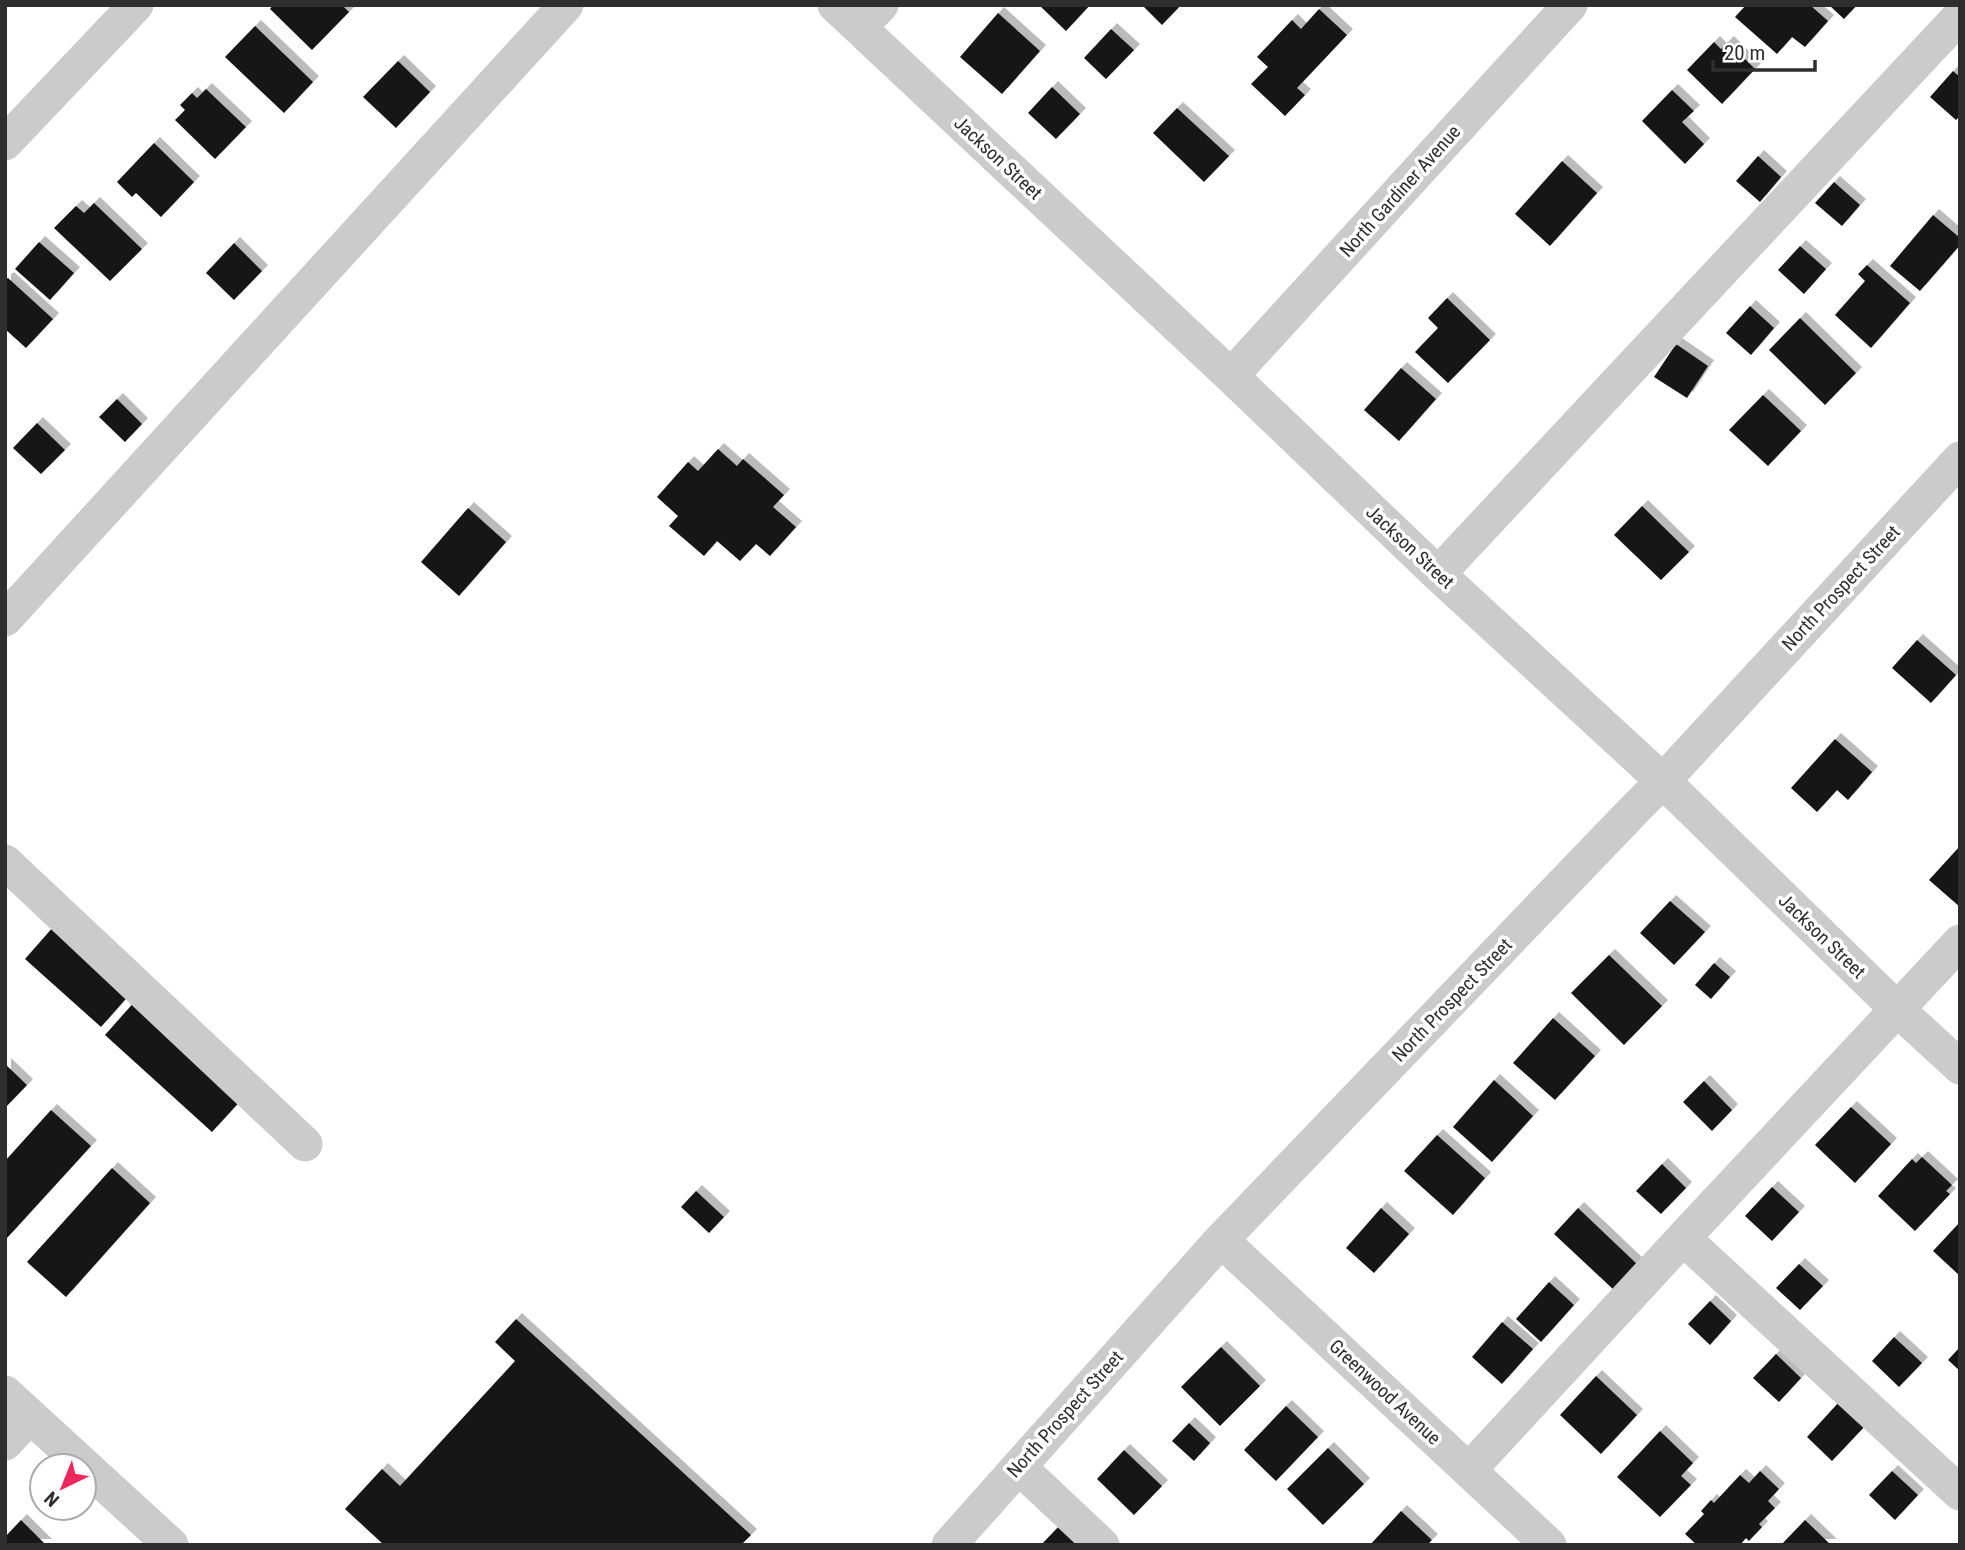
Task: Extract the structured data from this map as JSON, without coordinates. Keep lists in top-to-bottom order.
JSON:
{
  "streets": {
    "street": [
      "Jackson Street",
      "North Gardiner Avenue",
      "North Prospect Street",
      "Greenwood Avenue"
    ]
  },
  "crossings": [
    ["Jackson Street", "North Gardiner Avenue"],
    ["Jackson Street", "North Prospect Street"],
    ["North Prospect Street", "Greenwood Avenue"]
  ],
  "scale_bar": "20 m",
  "north": "bottom left"
}
